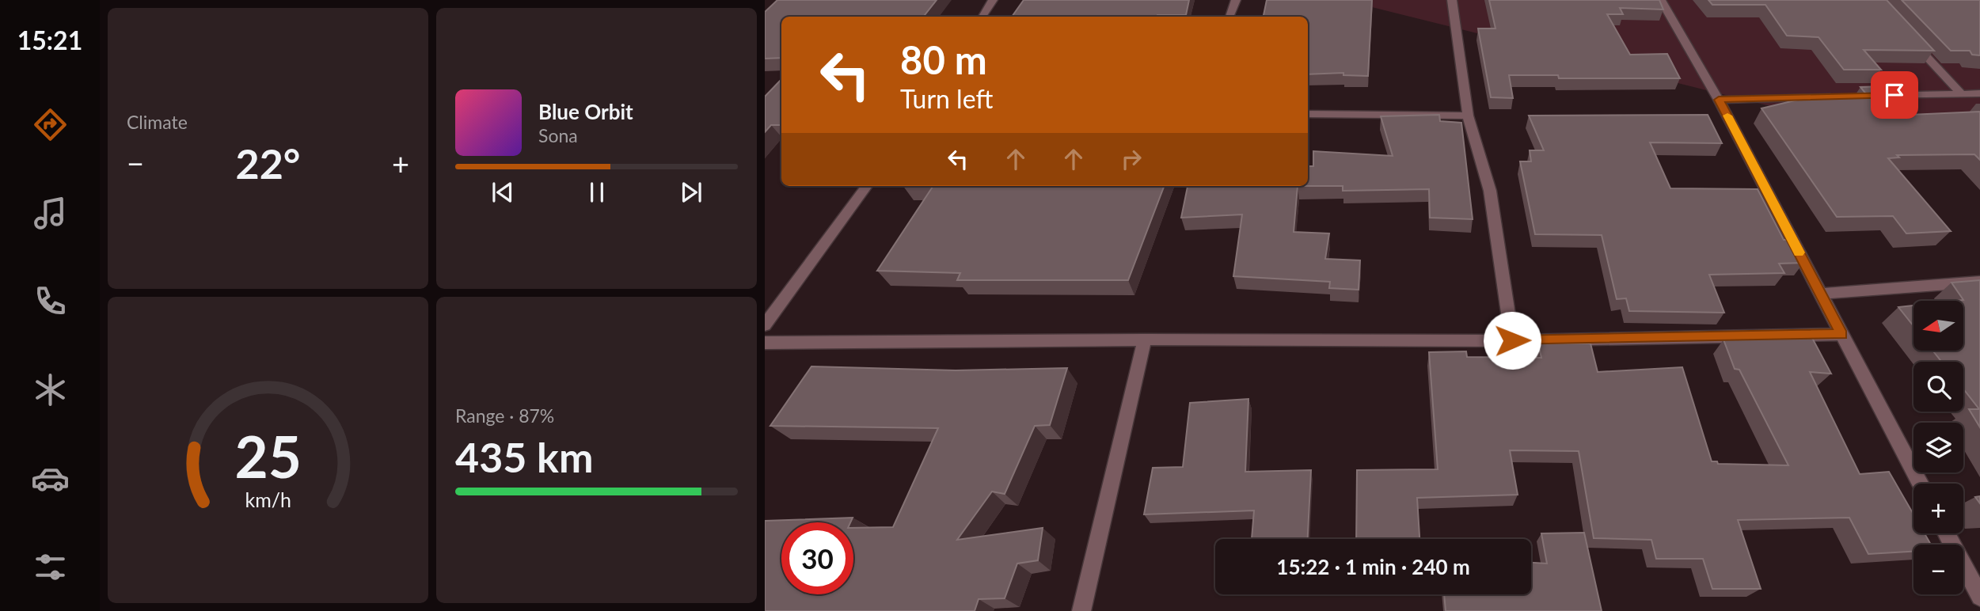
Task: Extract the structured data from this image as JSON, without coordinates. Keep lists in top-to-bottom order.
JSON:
{
  "north": "left",
  "page": {
    "tabs": "15:21",
    "tile": [
      "Climate",
      ["Range · 87%", "435 km"]
    ],
    "turn": ["80 m", "Turn left"],
    "song": ["Blue Orbit", "Sona"],
    "heat": ["−", "22°", "+"],
    "map_buttons": ["+", "−"],
    "limit": "30",
    "trip": "15:22 · 1 min · 240 m",
    "gauge": ["25", "km/h"]
  }
}
